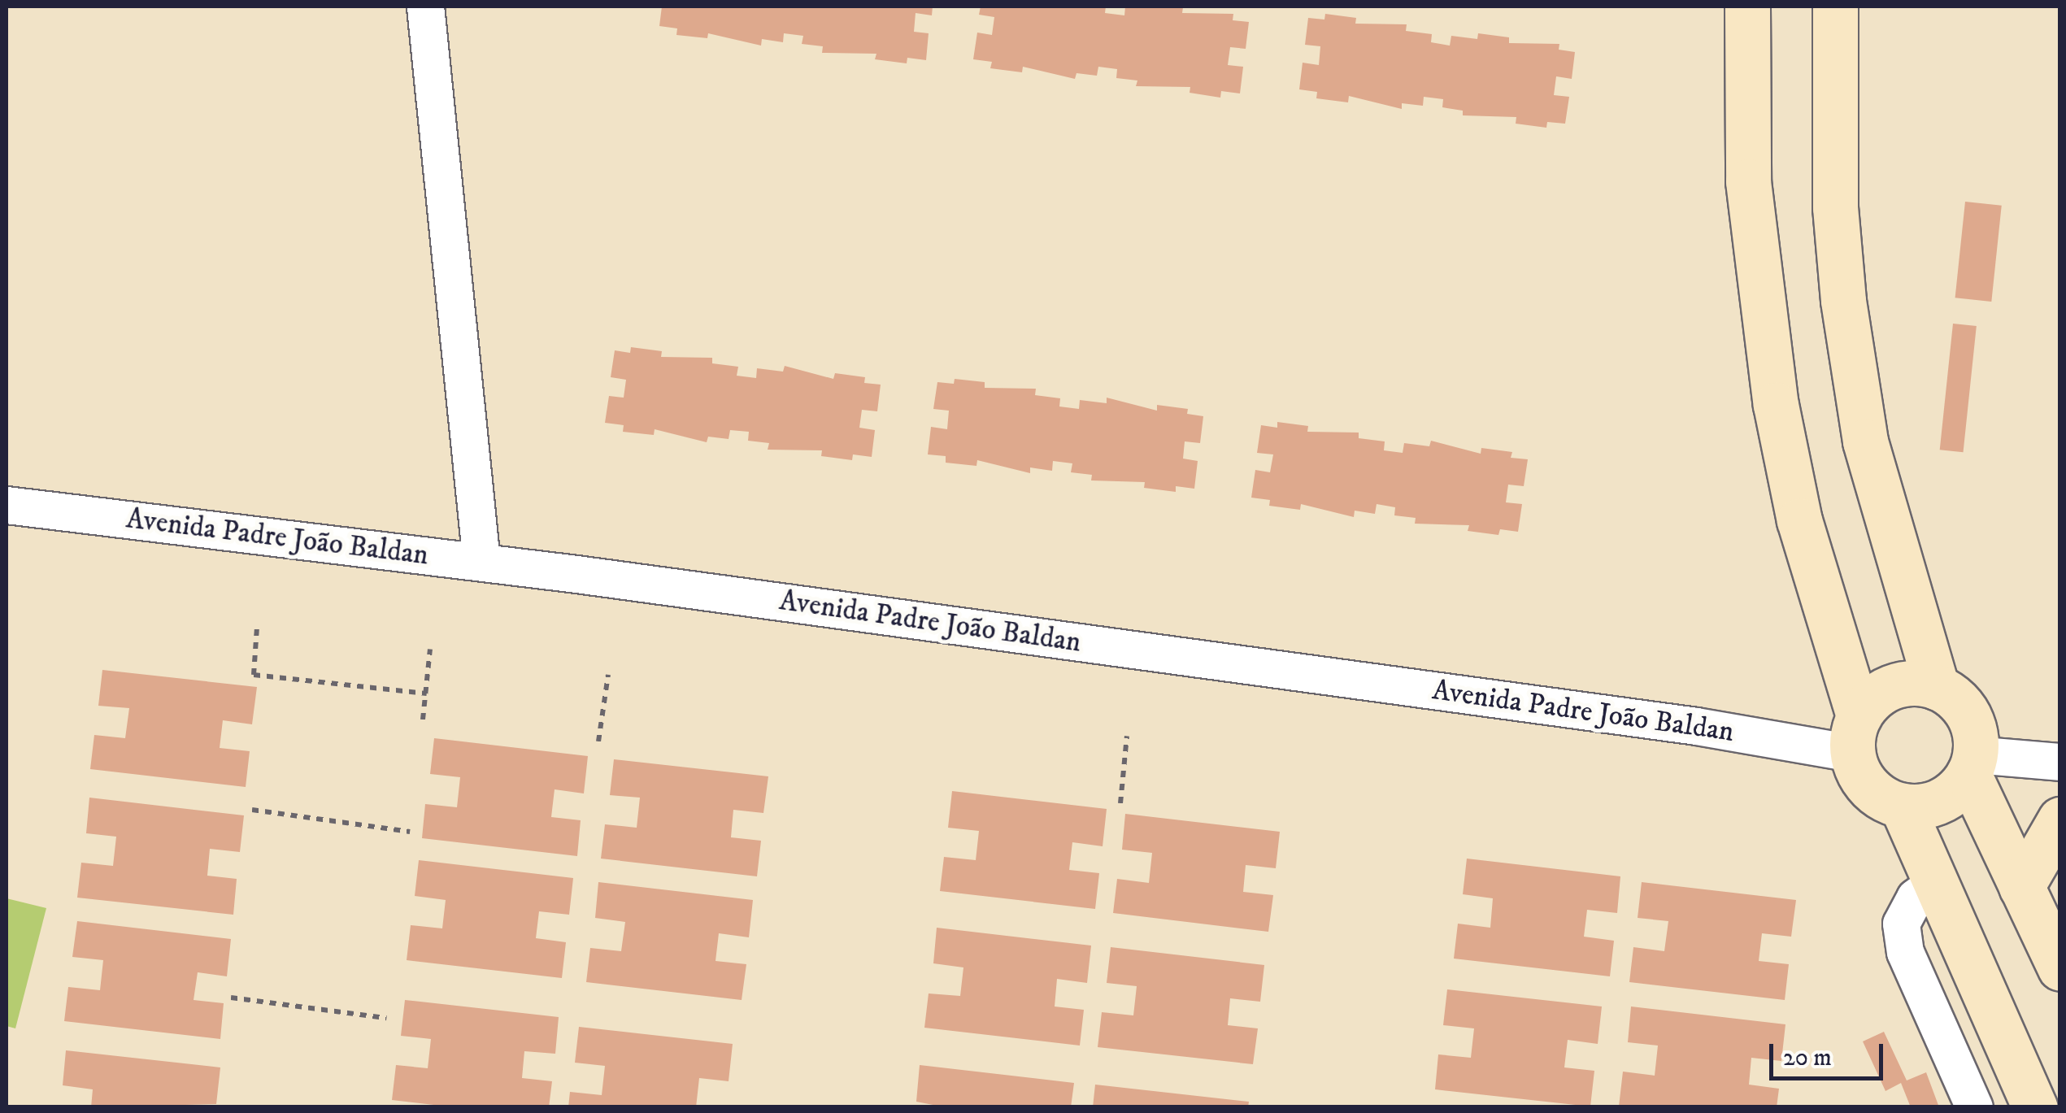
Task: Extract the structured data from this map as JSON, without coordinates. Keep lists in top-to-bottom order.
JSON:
{
  "streets": {
    "street": ["Avenida Padre João Baldan"]
  },
  "scale_bar": "20 m"
}
